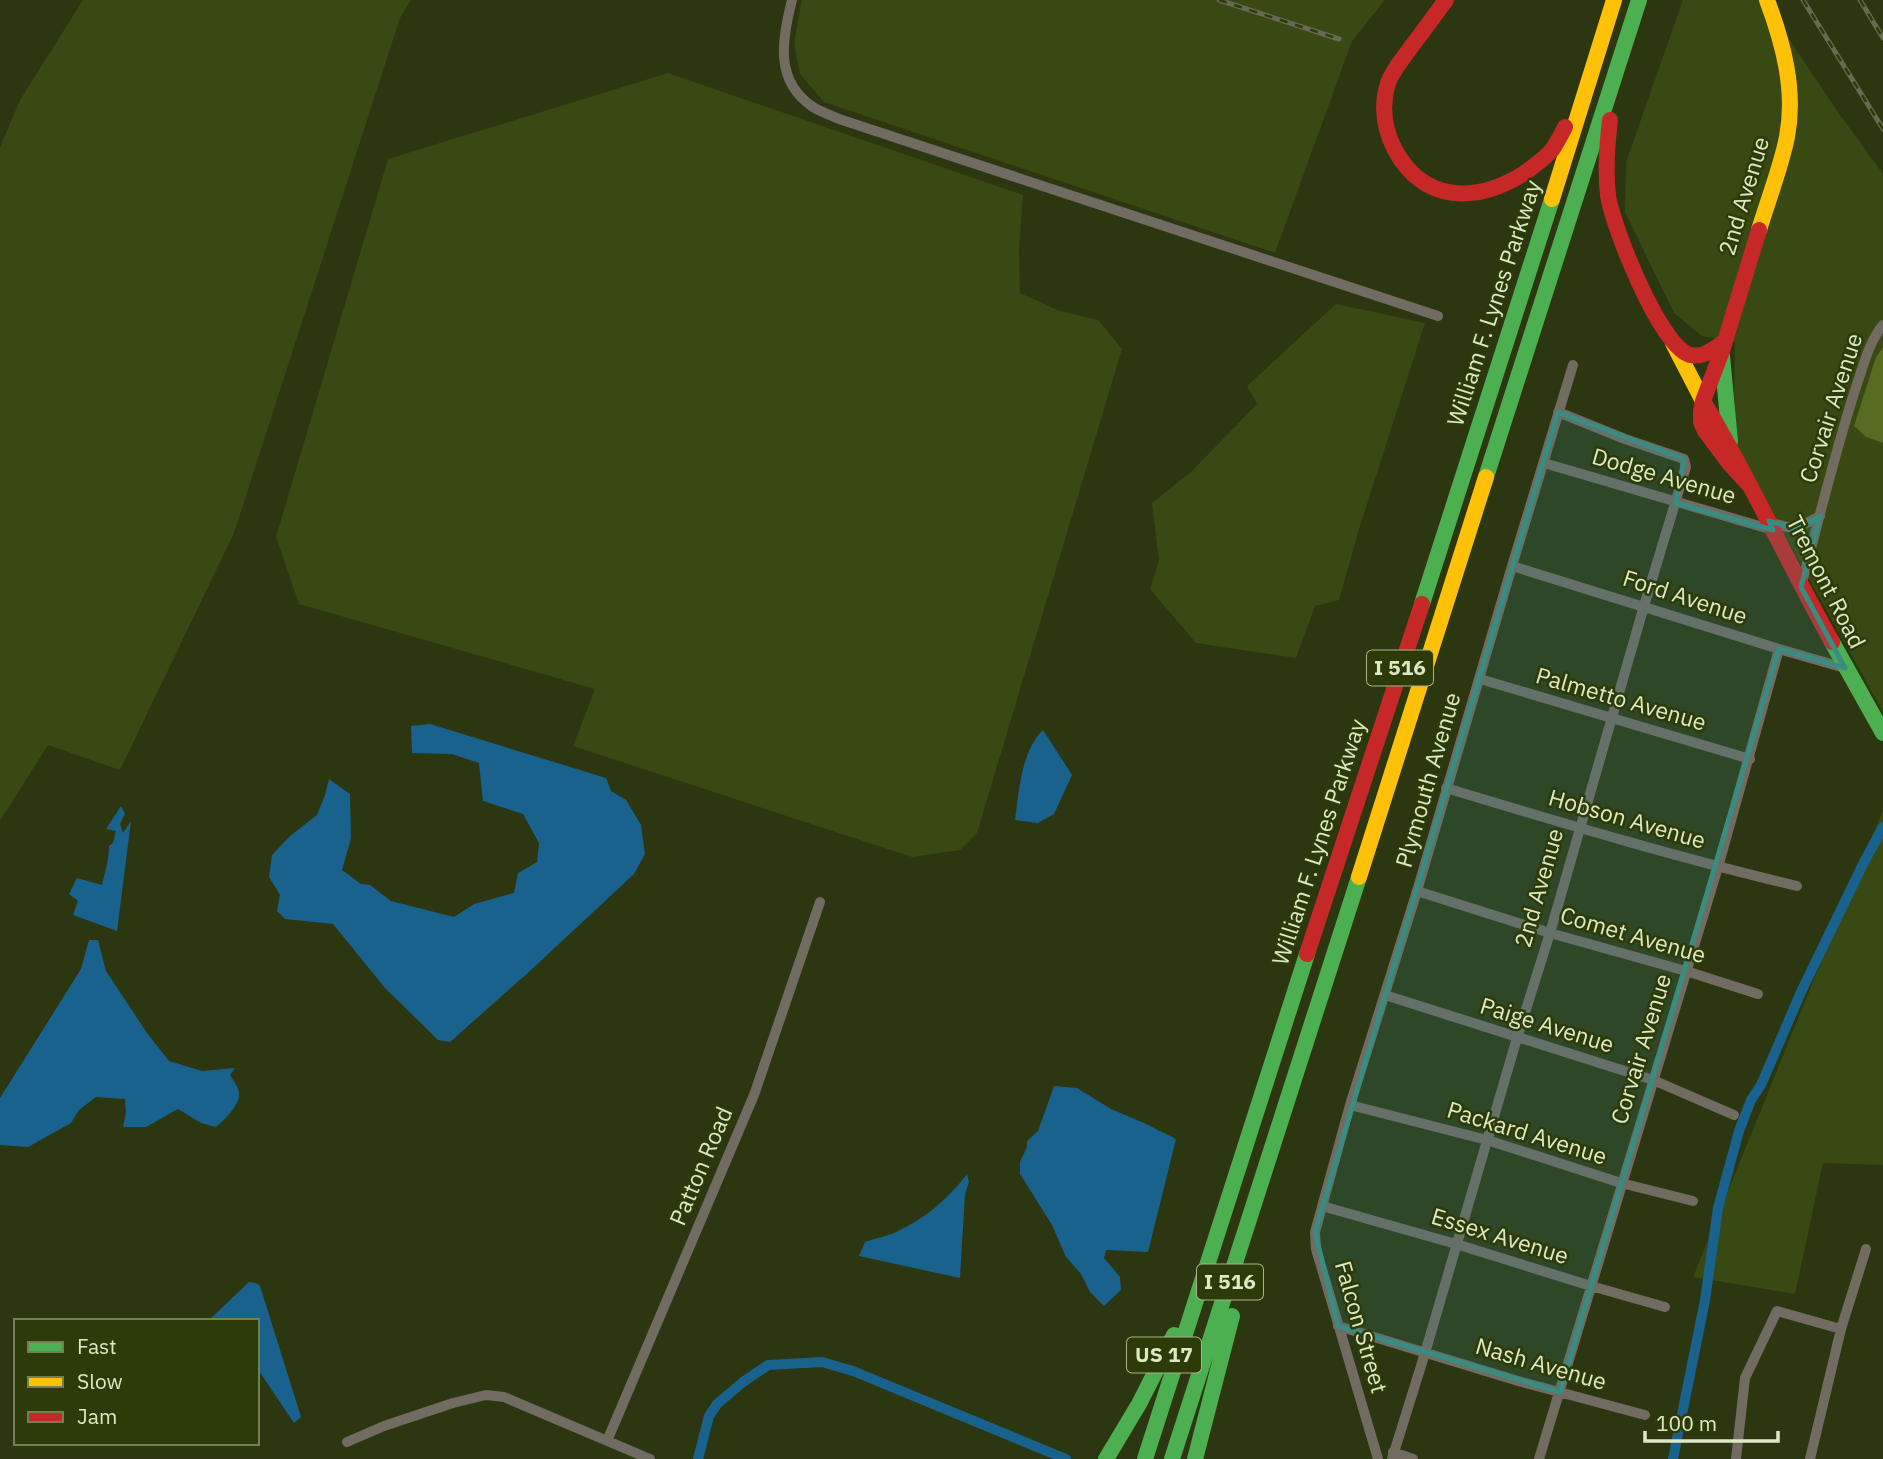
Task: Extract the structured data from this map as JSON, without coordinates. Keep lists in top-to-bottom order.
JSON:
{
  "streets": {
    "main road": [
      "2nd Avenue",
      "William F. Lynes Parkway",
      "Tremont Road",
      "I 516",
      "US 17"
    ],
    "street": [
      "Corvair Avenue",
      "Dodge Avenue",
      "Ford Avenue",
      "Palmetto Avenue",
      "Plymouth Avenue",
      "Hobson Avenue",
      "Comet Avenue",
      "Paige Avenue",
      "Packard Avenue",
      "Patton Road",
      "Essex Avenue",
      "Falcon Street",
      "Nash Avenue"
    ]
  },
  "crossings": [
    ["2nd Avenue", "Dodge Avenue"],
    ["2nd Avenue", "Tremont Road"],
    ["2nd Avenue", "Ford Avenue"],
    ["2nd Avenue", "Palmetto Avenue"],
    ["2nd Avenue", "Plymouth Avenue"],
    ["2nd Avenue", "Hobson Avenue"],
    ["2nd Avenue", "Comet Avenue"],
    ["2nd Avenue", "Paige Avenue"],
    ["2nd Avenue", "Packard Avenue"],
    ["2nd Avenue", "Essex Avenue"],
    ["2nd Avenue", "Nash Avenue"],
    ["William F. Lynes Parkway", "US 17"],
    ["Corvair Avenue", "Dodge Avenue"],
    ["Corvair Avenue", "Tremont Road"],
    ["Corvair Avenue", "Ford Avenue"],
    ["Corvair Avenue", "Palmetto Avenue"],
    ["Corvair Avenue", "Hobson Avenue"],
    ["Corvair Avenue", "Comet Avenue"],
    ["Corvair Avenue", "Paige Avenue"],
    ["Corvair Avenue", "Packard Avenue"],
    ["Corvair Avenue", "Essex Avenue"],
    ["Corvair Avenue", "Nash Avenue"],
    ["Dodge Avenue", "Tremont Road"],
    ["Dodge Avenue", "Plymouth Avenue"],
    ["Tremont Road", "Ford Avenue"],
    ["Ford Avenue", "Plymouth Avenue"],
    ["Palmetto Avenue", "Plymouth Avenue"],
    ["Plymouth Avenue", "Hobson Avenue"],
    ["Plymouth Avenue", "Comet Avenue"],
    ["Plymouth Avenue", "Paige Avenue"],
    ["Plymouth Avenue", "Packard Avenue"],
    ["Plymouth Avenue", "Essex Avenue"],
    ["Plymouth Avenue", "Falcon Street"],
    ["Essex Avenue", "Falcon Street"],
    ["Falcon Street", "Nash Avenue"]
  ],
  "legend": ["Fast", "Slow", "Jam"],
  "scale_bar": "100 m"
}
